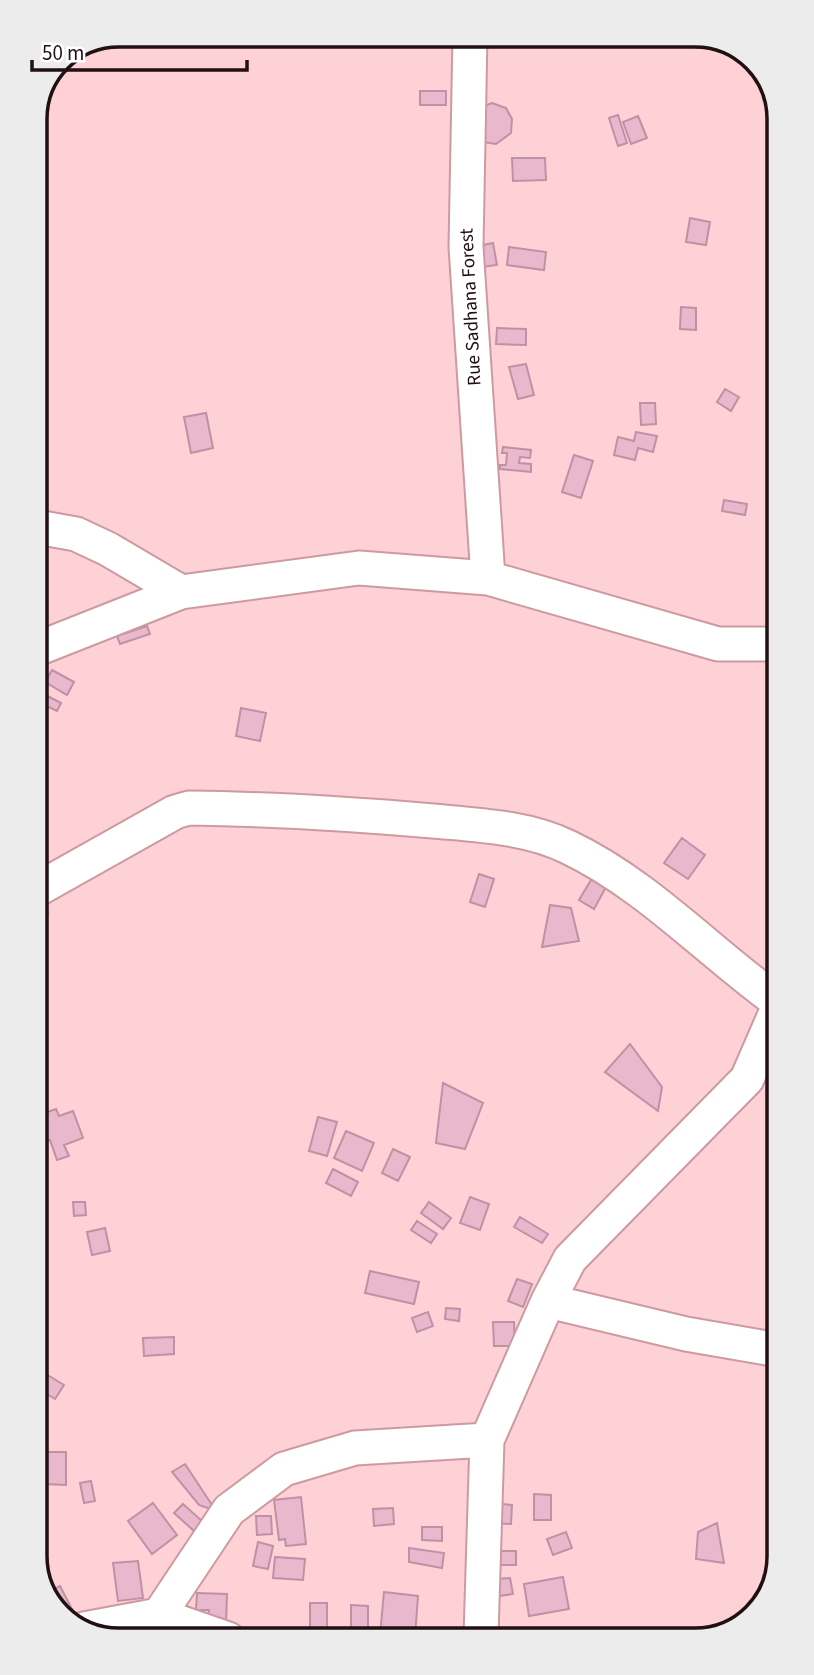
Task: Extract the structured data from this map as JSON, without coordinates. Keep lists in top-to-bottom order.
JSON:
{
  "streets": {
    "street": ["Rue Sadhana Forest"]
  },
  "scale_bar": "50 m"
}
